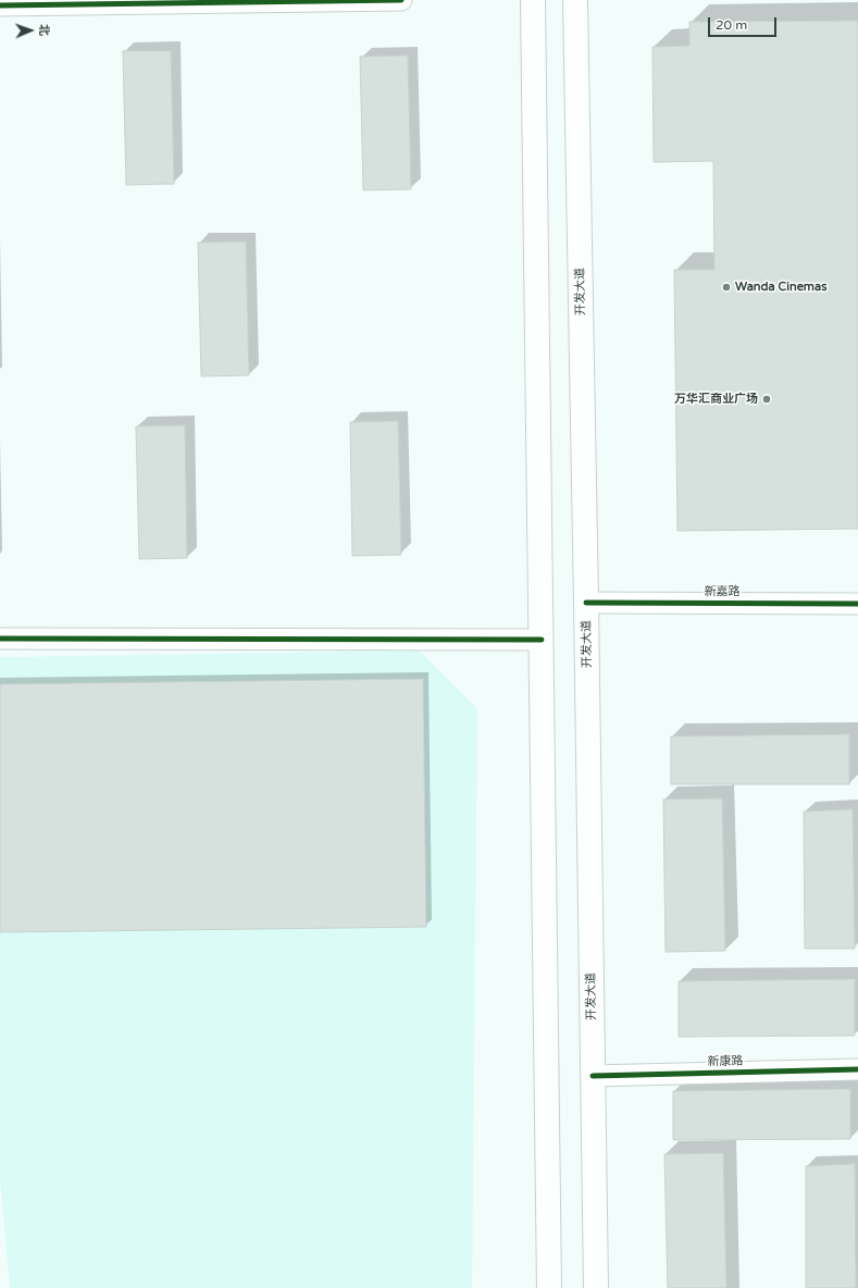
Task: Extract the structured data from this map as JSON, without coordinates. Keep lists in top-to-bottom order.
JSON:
{
  "streets": {
    "main road": ["开发大道"],
    "street": ["新嘉路", "新康路"]
  },
  "crossings": [
    ["开发大道", "新嘉路"],
    ["开发大道", "新康路"]
  ],
  "places": ["Wanda Cinemas", "万华汇商业广场"],
  "scale_bar": "20 m",
  "north": "right"
}
